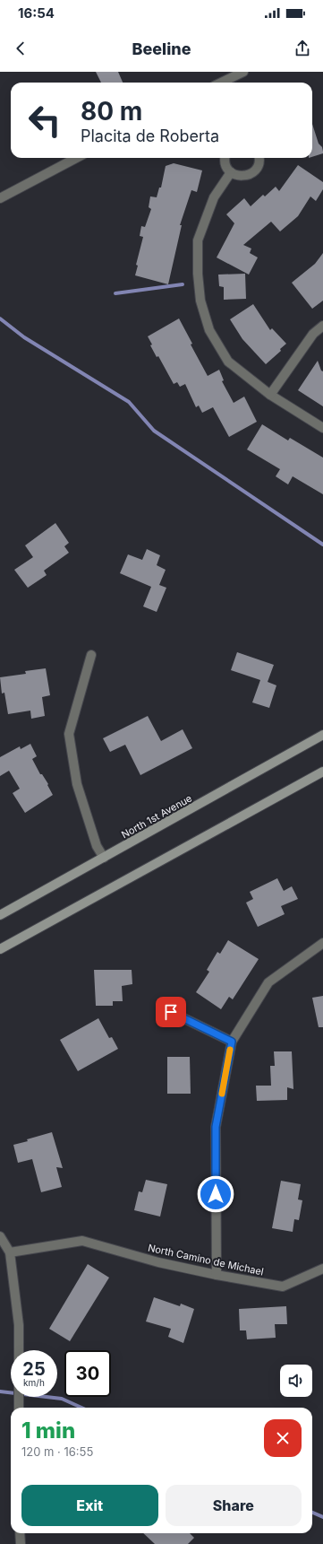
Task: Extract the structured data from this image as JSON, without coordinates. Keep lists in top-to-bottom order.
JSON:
{
  "streets": {
    "main road": ["North 1st Avenue"],
    "street": ["North Camino de Michael"]
  },
  "page": {
    "status": "16:54",
    "header": "Beeline",
    "turn": ["80 m", "Placita de Roberta"],
    "speed": "25 km/h",
    "limit": "30",
    "heading": ["1 min", "120 m · 16:55"],
    "buttons": ["Exit", "Share"]
  }
}
